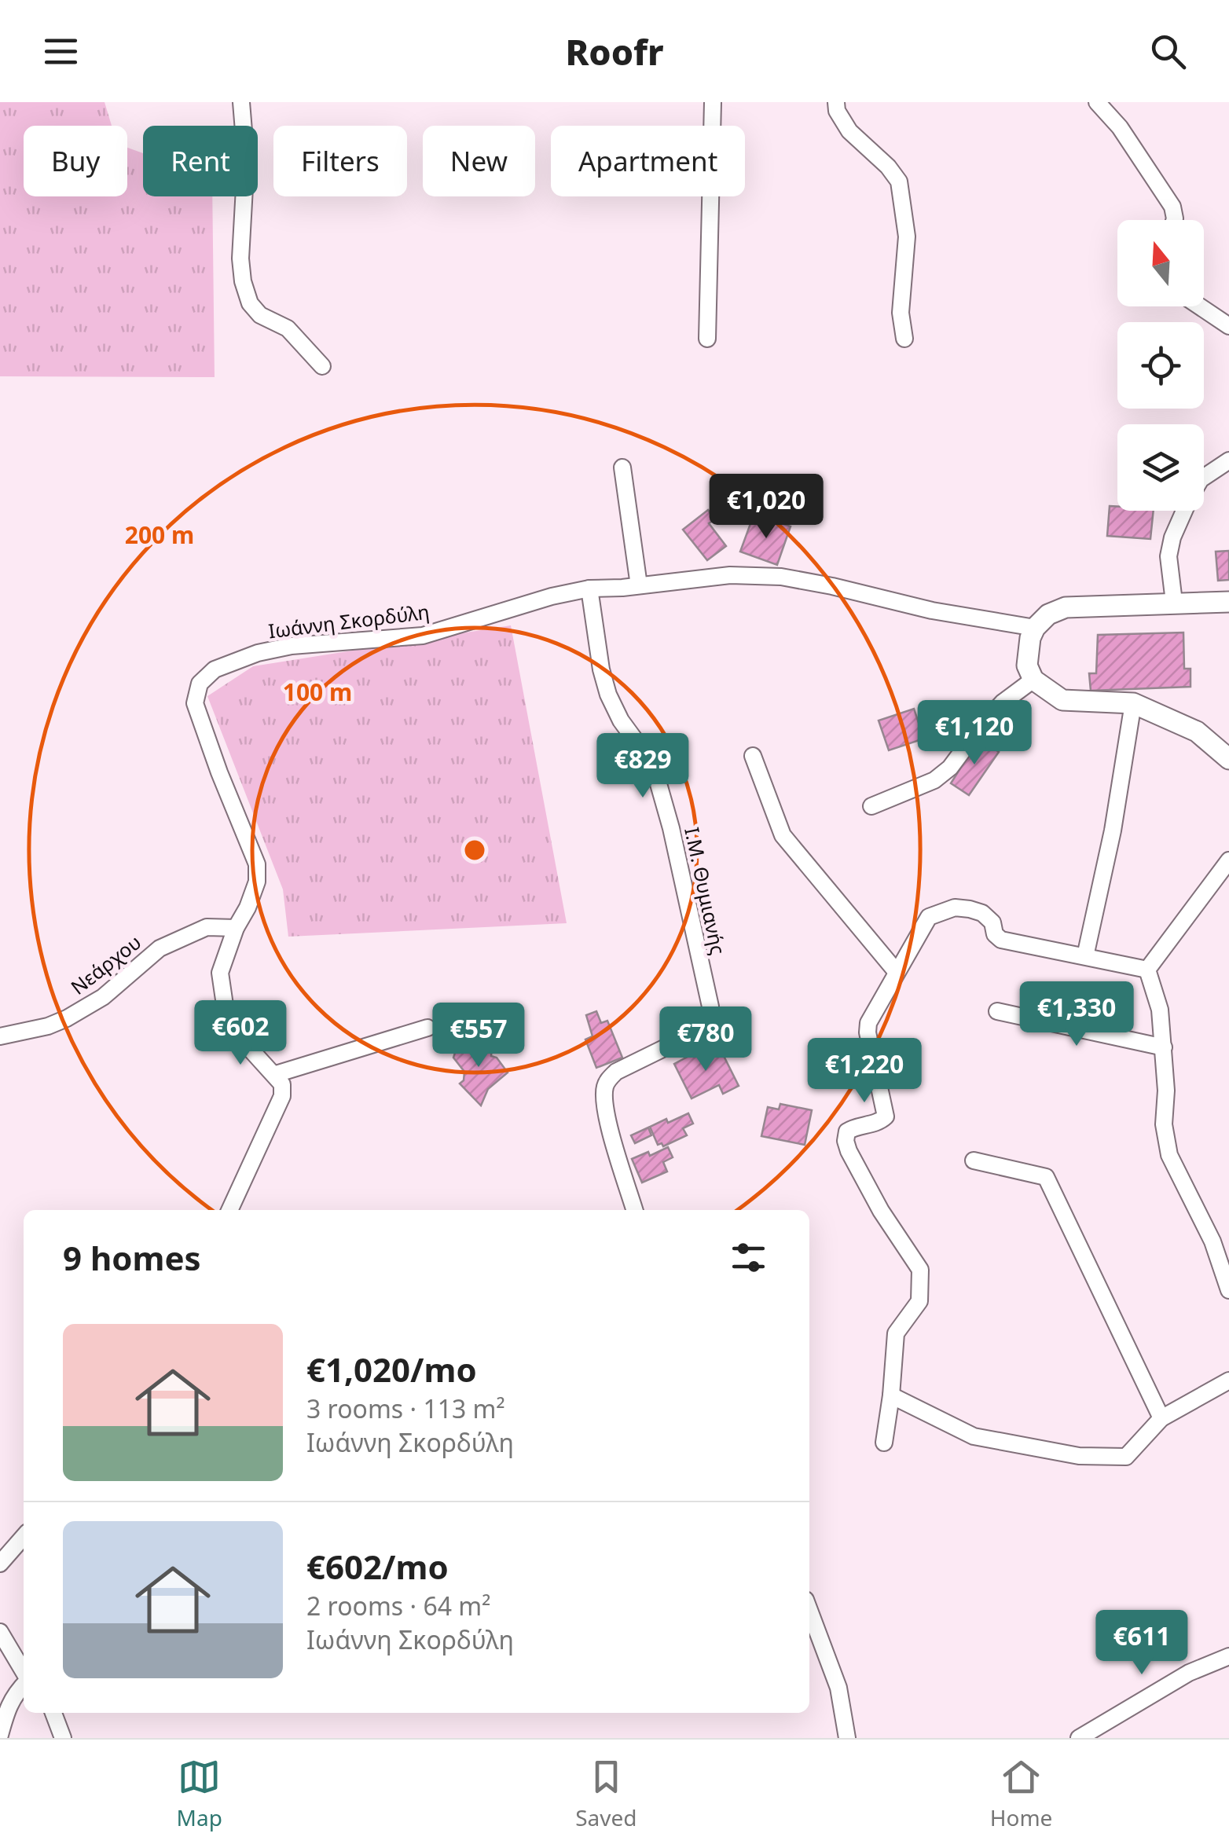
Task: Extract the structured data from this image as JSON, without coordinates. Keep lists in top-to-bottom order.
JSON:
{
  "streets": {
    "street": ["Ιωάννη Σκορδύλη", "Ι.Μ. Θυμιανής", "Νεάρχου"]
  },
  "crossings": [
    ["Ιωάννη Σκορδύλη", "Ι.Μ. Θυμιανής"],
    ["Ιωάννη Σκορδύλη", "Νεάρχου"]
  ],
  "north": "top",
  "page": {
    "header": "Roofr",
    "chip": [
      "Buy",
      "Rent",
      "Filters",
      "New",
      "Apartment"
    ],
    "price": [
      "€1,020",
      "€1,120",
      "€829",
      "€1,330",
      "€602",
      "€557",
      "€780",
      "€1,220",
      "€611"
    ],
    "heading": "9 homes",
    "list": [
      {
        "name": "€1,020/mo",
        "note": "3 rooms · 113 m² · Ιωάννη Σκορδύλη"
      },
      {
        "name": "€602/mo",
        "note": "2 rooms · 64 m² · Ιωάννη Σκορδύλη"
      }
    ],
    "tabs": ["Map", "Saved", "Home"]
  },
  "rings": ["200 m", "100 m"]
}
